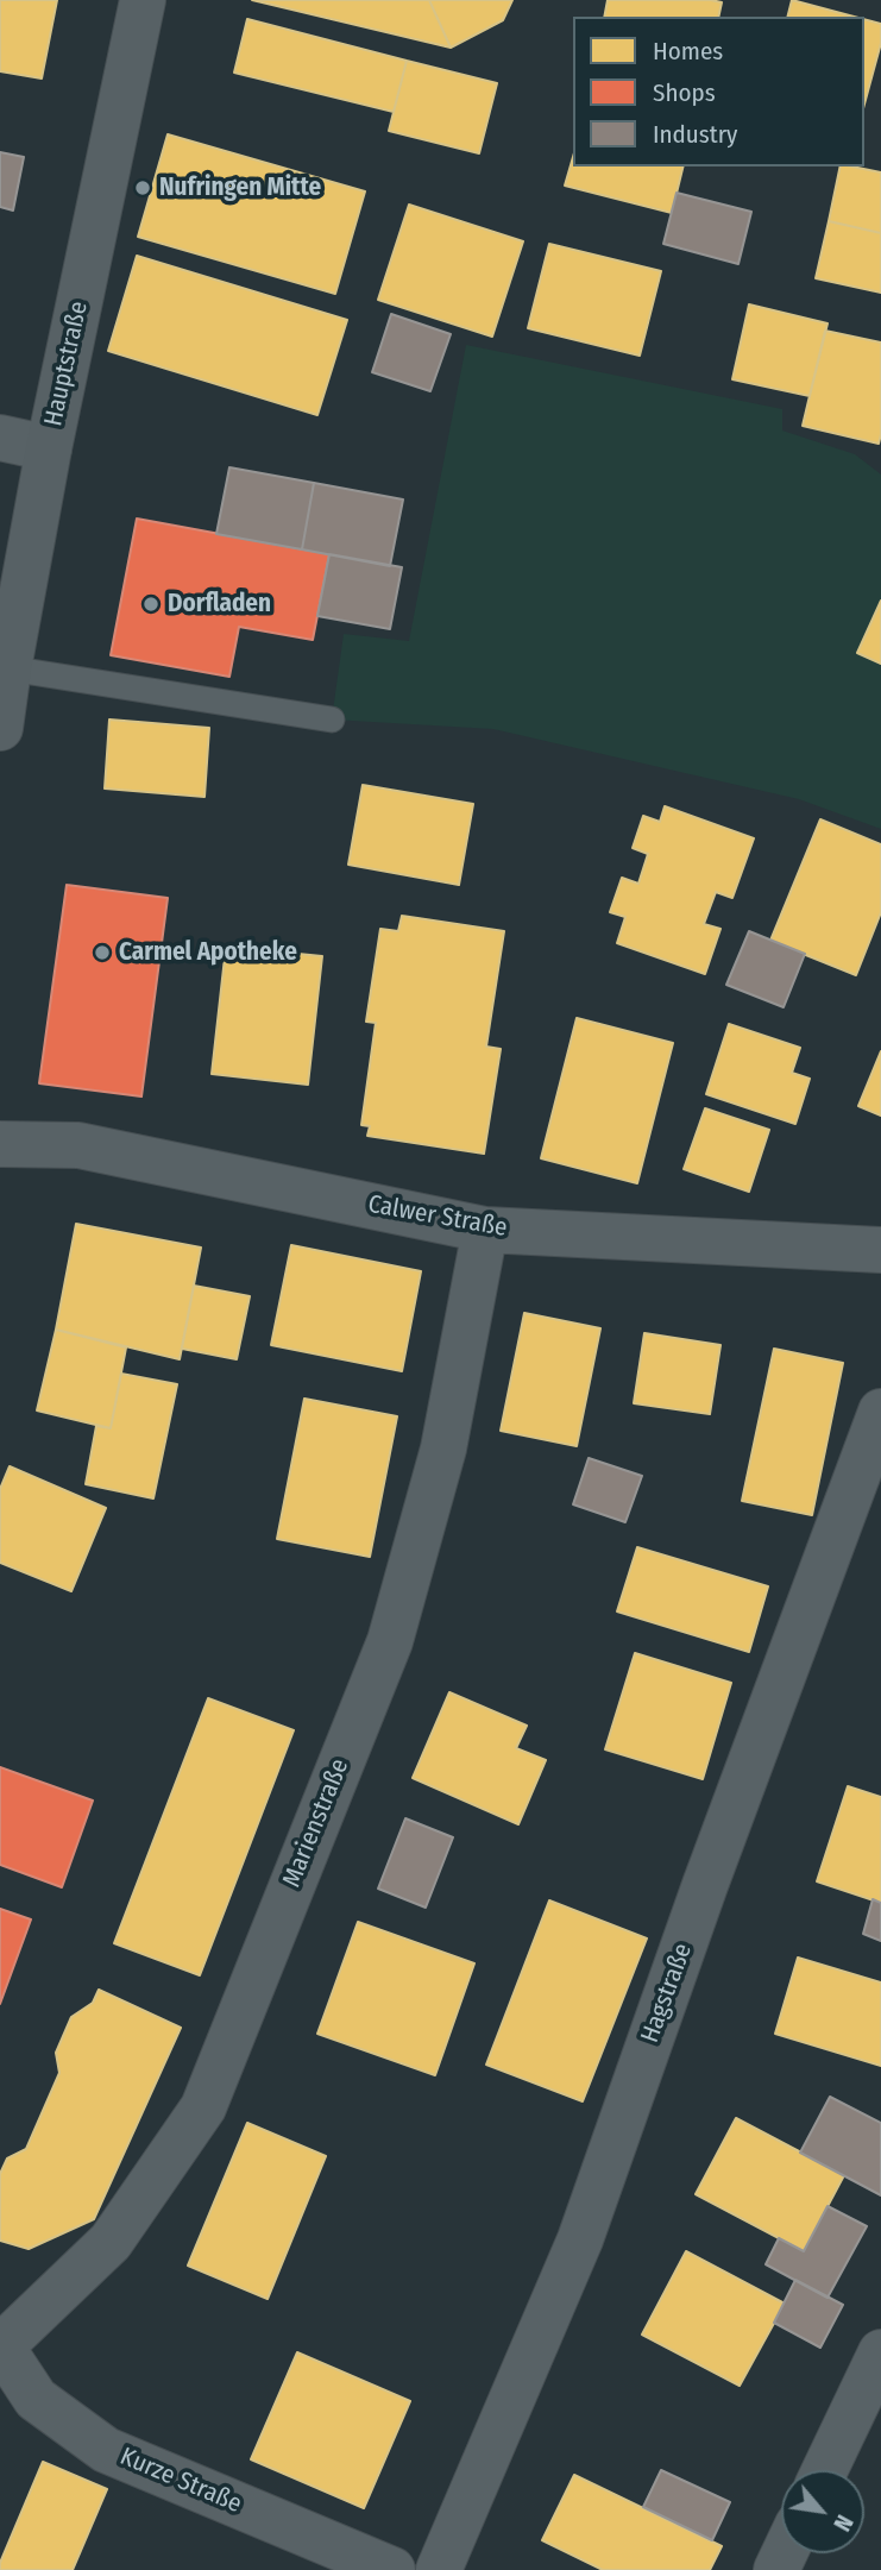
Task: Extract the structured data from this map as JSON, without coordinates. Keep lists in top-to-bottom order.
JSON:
{
  "streets": {
    "street": [
      "Hauptstraße",
      "Calwer Straße",
      "Marienstraße",
      "Hagstraße",
      "Kurze Straße"
    ]
  },
  "crossings": [
    ["Calwer Straße", "Marienstraße"],
    ["Marienstraße", "Kurze Straße"]
  ],
  "places": ["Nufringen Mitte", "Dorfladen", "Carmel Apotheke"],
  "legend": ["Homes", "Shops", "Industry"],
  "north": "bottom right"
}
